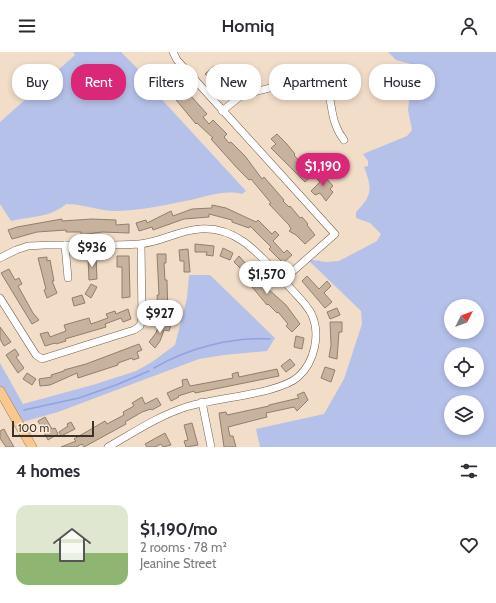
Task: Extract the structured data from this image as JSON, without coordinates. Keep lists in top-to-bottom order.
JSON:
{
  "scale_bar": "100 m",
  "north": "top right",
  "page": {
    "header": "Homiq",
    "chip": [
      "Buy",
      "Rent",
      "Filters",
      "New",
      "Apartment",
      "House"
    ],
    "price": [
      "$1,190",
      "$936",
      "$1,570",
      "$927"
    ],
    "scale": "100 m",
    "heading": "4 homes",
    "list": [
      {
        "name": "$1,190/mo",
        "note": "2 rooms · 78 m² · Jeanine Street"
      }
    ]
  }
}
